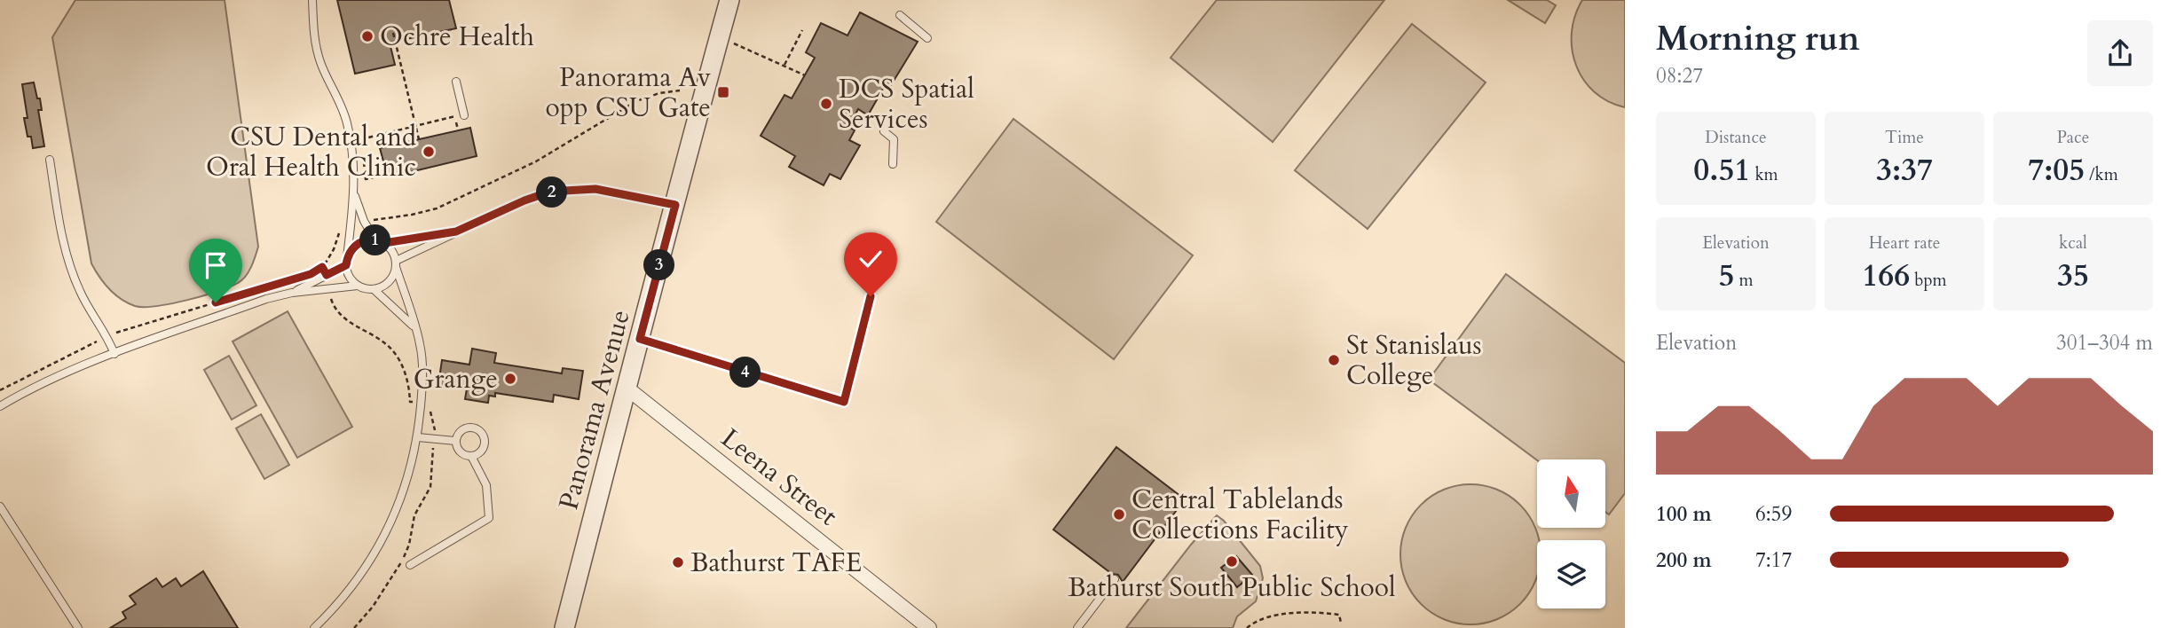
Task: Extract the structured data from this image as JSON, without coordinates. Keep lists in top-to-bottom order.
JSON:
{
  "streets": {
    "street": ["Panorama Avenue", "Leena Street"]
  },
  "crossings": [
    ["Panorama Avenue", "Leena Street"]
  ],
  "places": {
    "other": [
      "Ochre Health",
      "DCS Spatial Services",
      "CSU Dental and Oral Health Clinic",
      "St Stanislaus College",
      "Grange",
      "Central Tablelands Collections Facility",
      "Bathurst South Public School",
      "Bathurst TAFE"
    ],
    "transit": ["Panorama Av opp CSU Gate"]
  },
  "north": "top",
  "page": {
    "heading": ["Morning run", "08:27"],
    "stats": [
      ["Distance", "0.51 km"],
      ["Time", "3:37"],
      ["Pace", "7:05 /km"],
      ["Elevation", "5 m"],
      ["Heart rate", "166 bpm"],
      ["kcal", "35"]
    ],
    "pins": [
      "2",
      "1",
      "3",
      "4"
    ],
    "chart": ["Elevation", "301–304 m"],
    "list": [
      {
        "name": "100 m",
        "note": "6:59"
      },
      {
        "name": "200 m",
        "note": "7:17"
      }
    ]
  }
}
